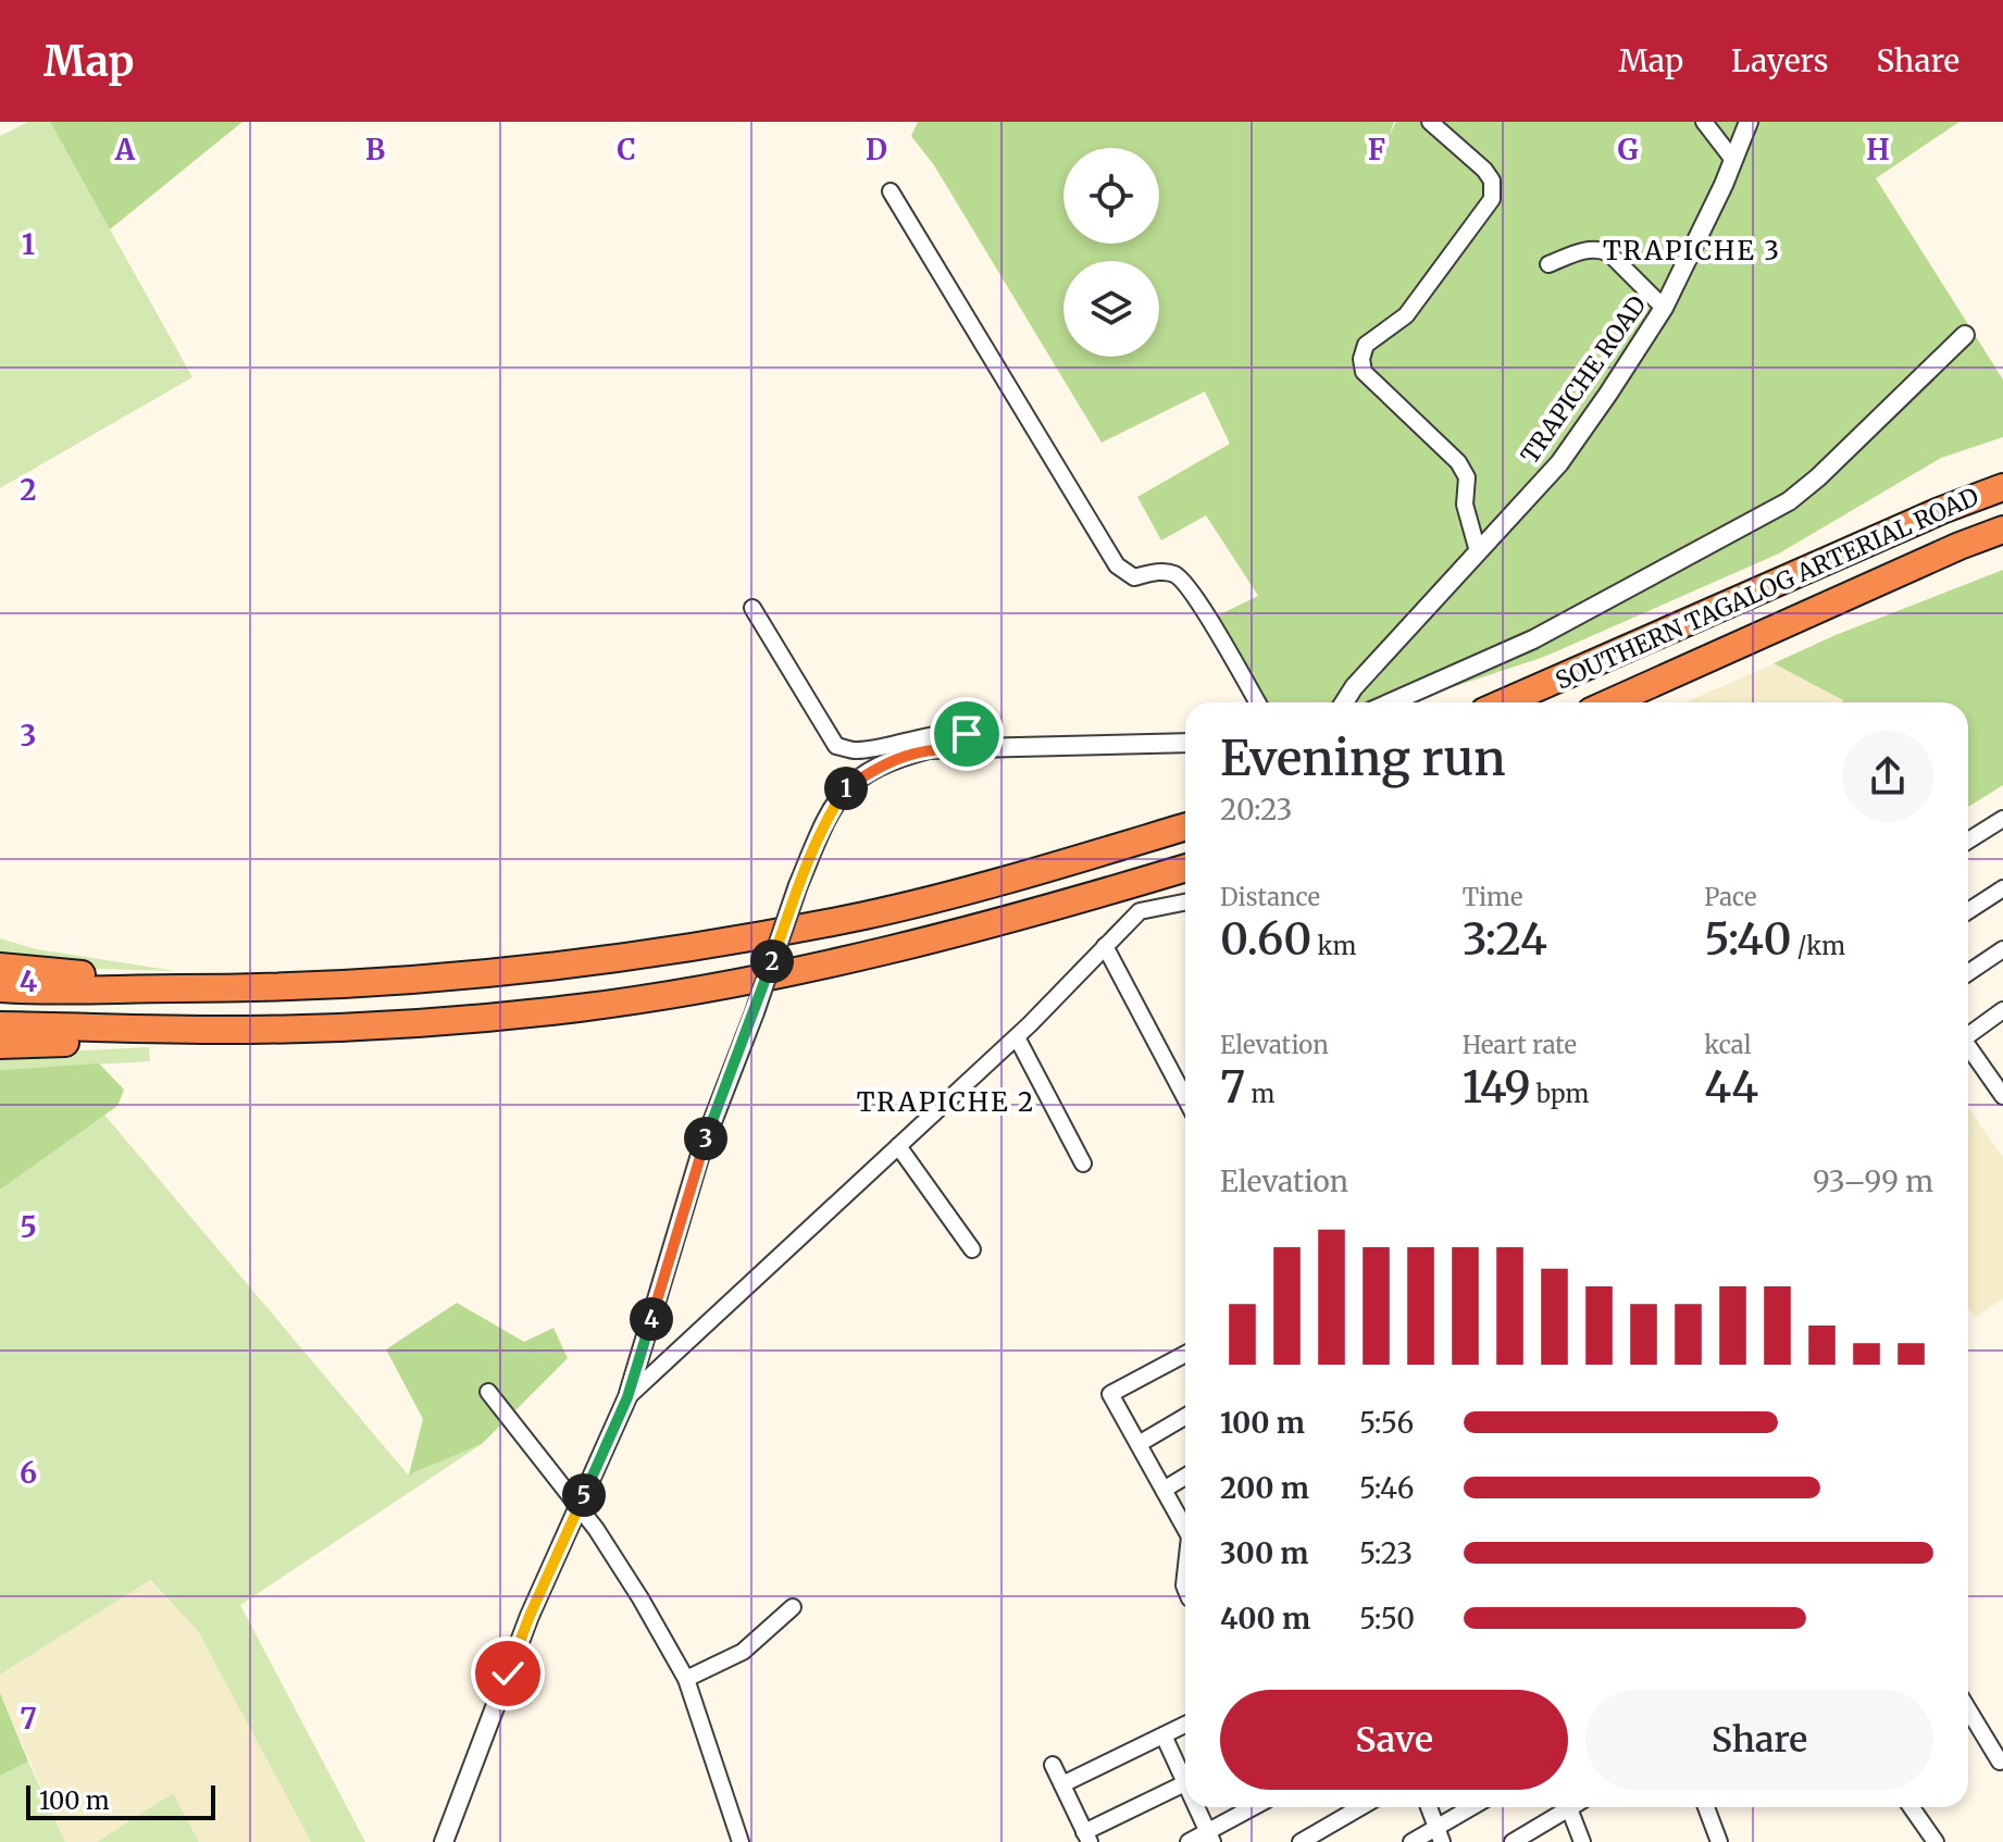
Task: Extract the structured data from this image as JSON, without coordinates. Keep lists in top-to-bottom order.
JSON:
{
  "streets": {
    "highway": ["SOUTHERN TAGALOG ARTERIAL ROAD"],
    "street": ["TRAPICHE ROAD"]
  },
  "districts": ["TRAPICHE 3", "TRAPICHE 2"],
  "scale_bar": "100 m",
  "page": {
    "header": "Map",
    "nav": ["Map", "Layers", "Share"],
    "heading": ["Evening run", "20:23"],
    "pins": [
      "1",
      "2",
      "3",
      "4",
      "5"
    ],
    "stats": [
      ["Distance", "0.60 km"],
      ["Time", "3:24"],
      ["Pace", "5:40 /km"],
      ["Elevation", "7 m"],
      ["Heart rate", "149 bpm"],
      ["kcal", "44"]
    ],
    "chart": ["Elevation", "93–99 m"],
    "list": [
      {
        "name": "100 m",
        "note": "5:56"
      },
      {
        "name": "200 m",
        "note": "5:46"
      },
      {
        "name": "300 m",
        "note": "5:23"
      },
      {
        "name": "400 m",
        "note": "5:50"
      }
    ],
    "buttons": ["Save", "Share"],
    "scale": "100 m"
  },
  "grid": {
    "columns": [
      "A",
      "B",
      "C",
      "D",
      "F",
      "G",
      "H"
    ],
    "rows": [
      "1",
      "2",
      "3",
      "4",
      "5",
      "6",
      "7"
    ]
  }
}
